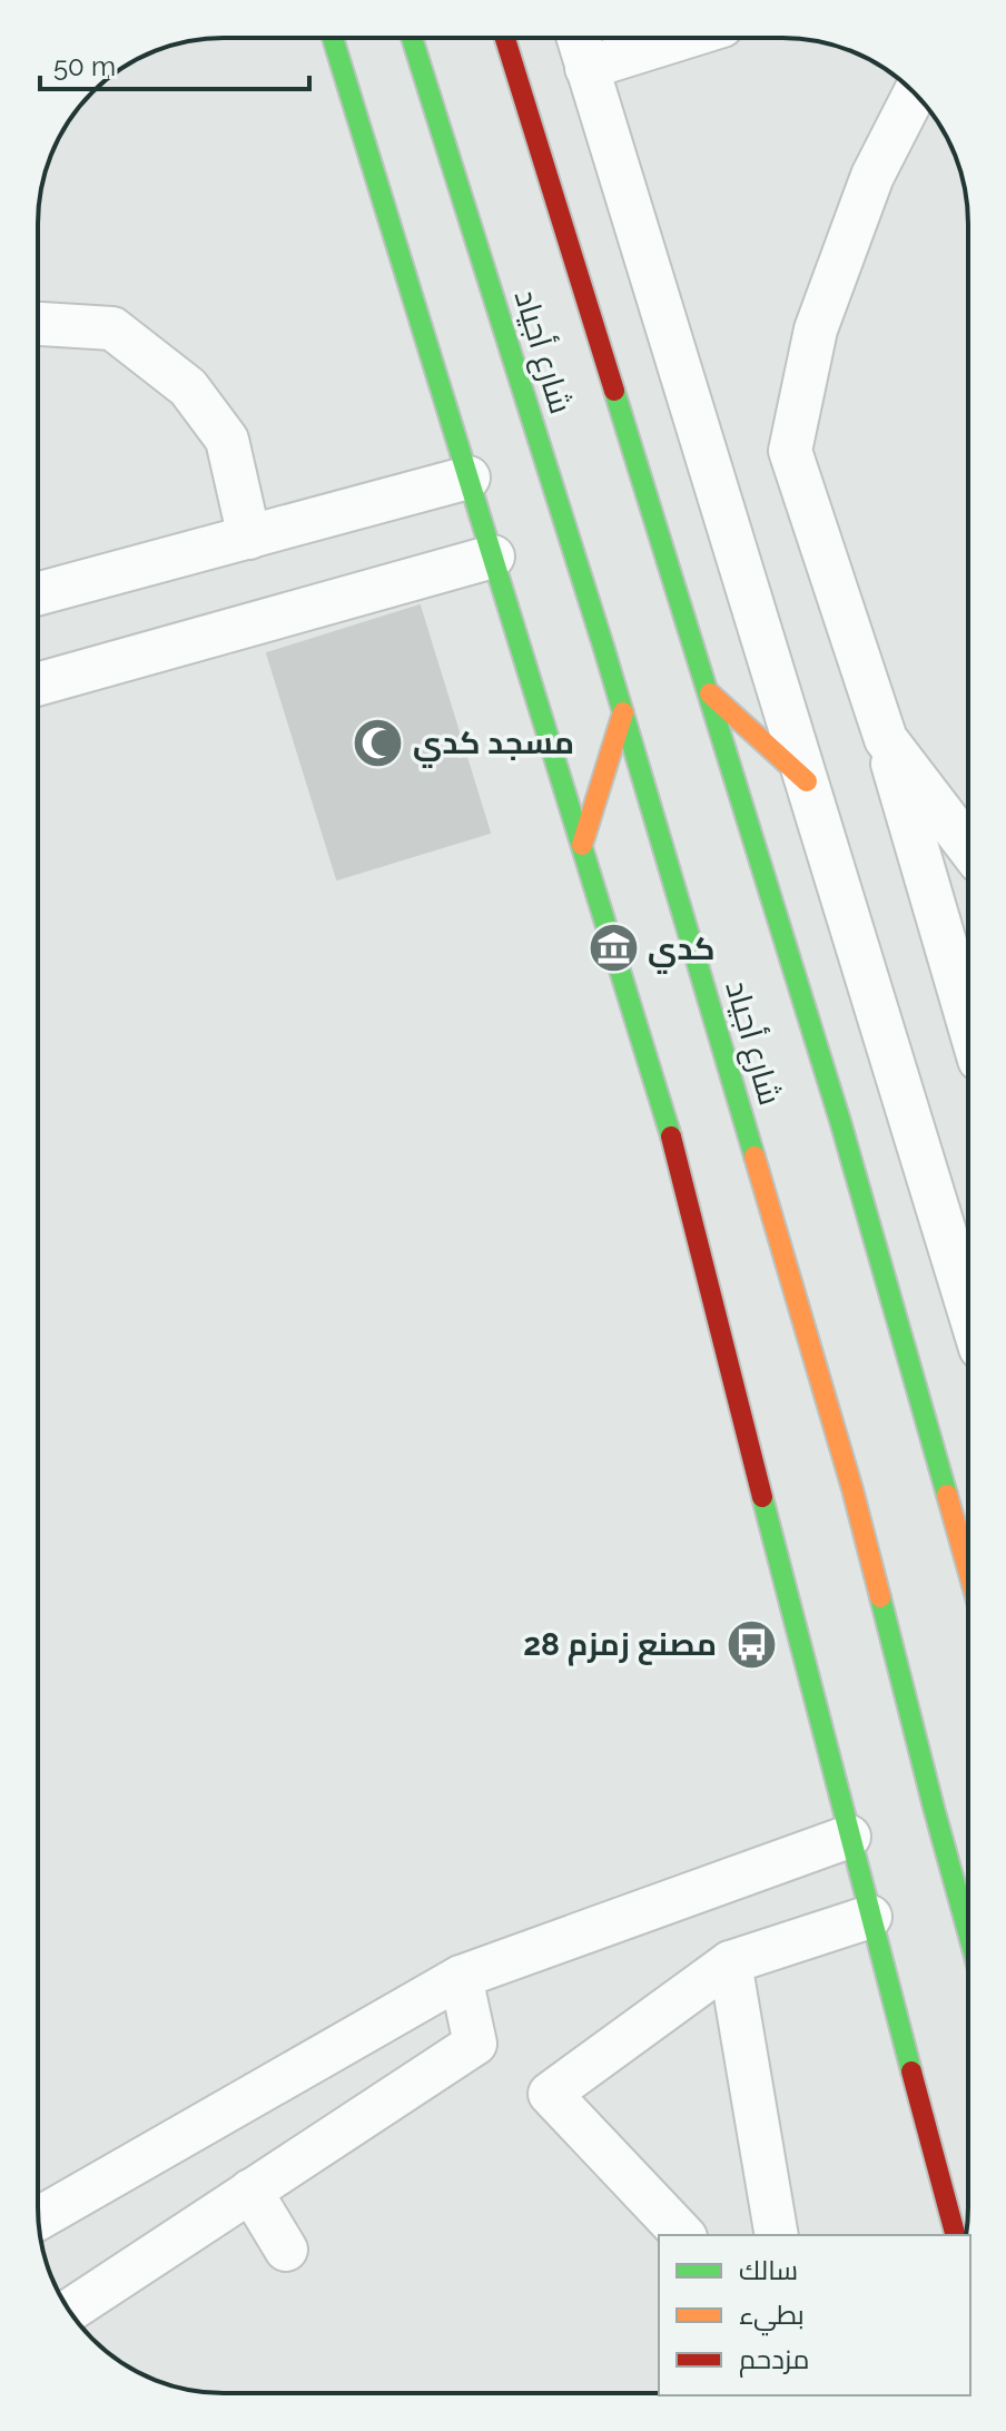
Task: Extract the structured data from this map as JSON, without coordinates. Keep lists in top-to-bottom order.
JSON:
{
  "streets": {
    "main road": ["شارع أجياد"]
  },
  "places": {
    "mosque": ["مسجد كدي"],
    "museum": ["كدي"],
    "bus stop": ["مصنع زمزم 28"]
  },
  "legend": ["سالك", "بطيء", "مزدحم"],
  "scale_bar": "50 m"
}
